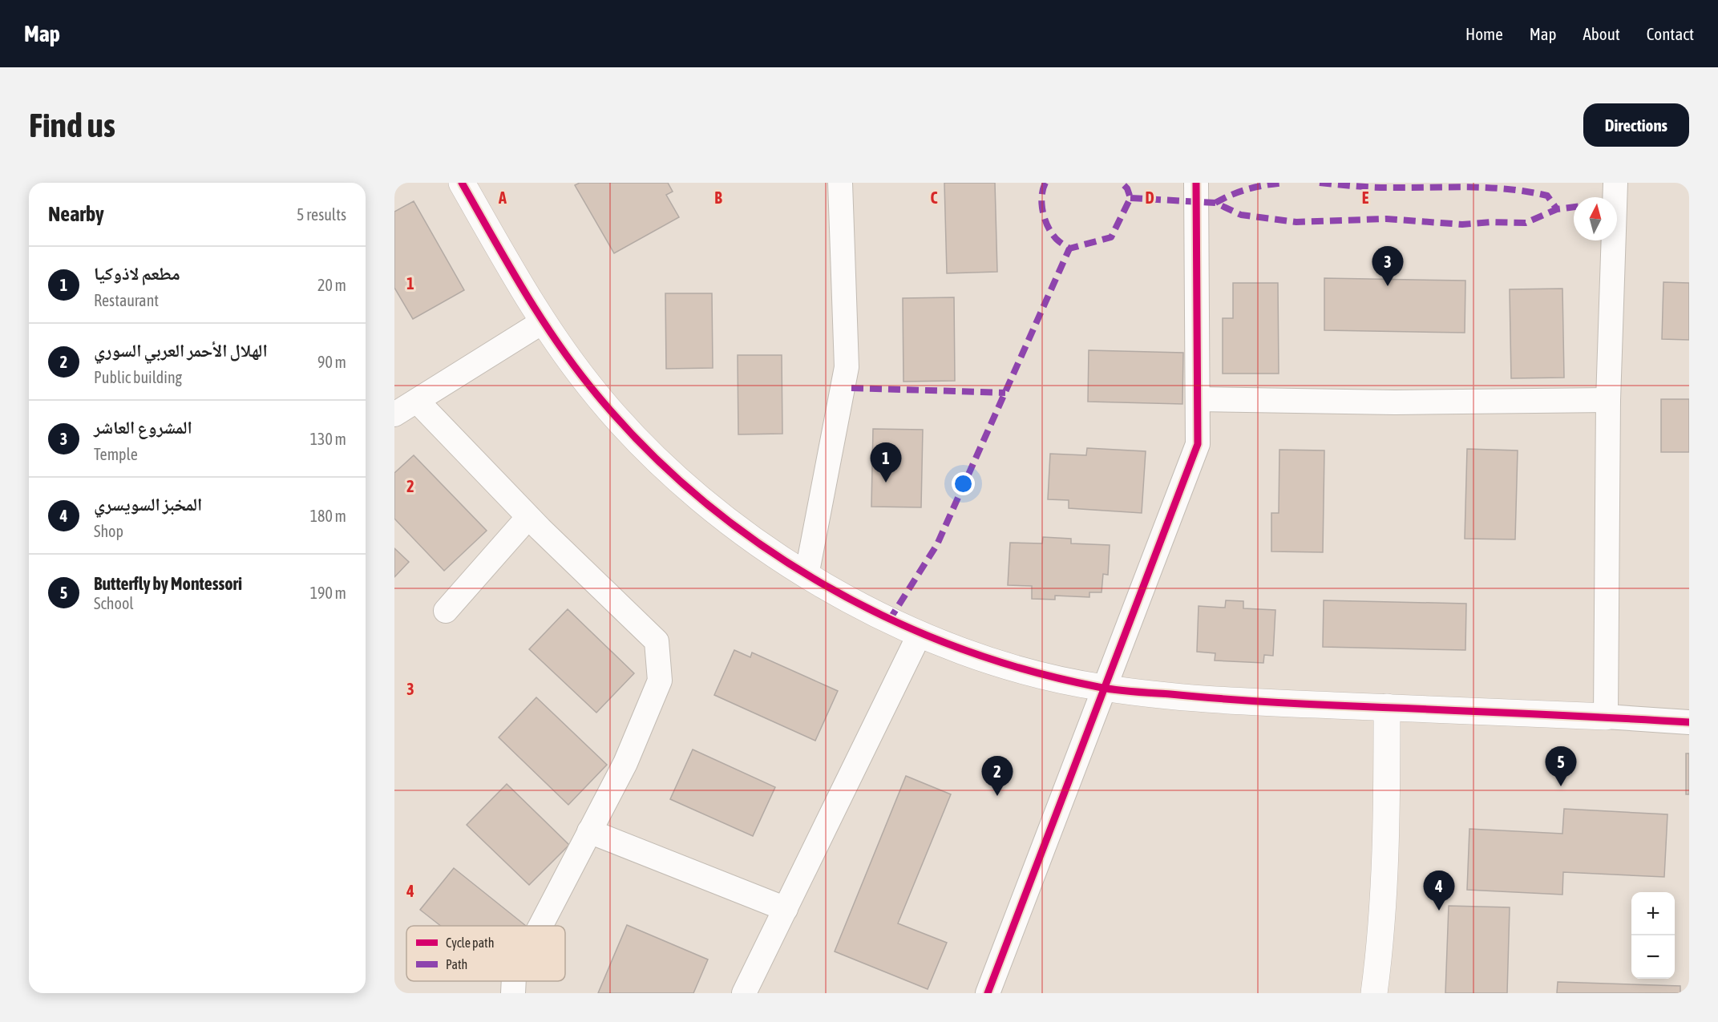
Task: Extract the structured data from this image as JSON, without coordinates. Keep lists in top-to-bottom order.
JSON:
{
  "legend": ["Cycle path", "Path"],
  "north": "top",
  "page": {
    "header": "Map",
    "nav": [
      "Home",
      "Map",
      "About",
      "Contact"
    ],
    "buttons": "Directions",
    "title": "Find us",
    "heading": ["Nearby", "5 results"],
    "list": [
      {
        "mark": "1",
        "name": "مطعم لاذوكيا",
        "note": "Restaurant",
        "value": "20 m"
      },
      {
        "mark": "2",
        "name": "الهلال الأحمر العربي السوري",
        "note": "Public building",
        "value": "90 m"
      },
      {
        "mark": "3",
        "name": "المشروع العاشر",
        "note": "Temple",
        "value": "130 m"
      },
      {
        "mark": "4",
        "name": "المخبز السويسري",
        "note": "Shop",
        "value": "180 m"
      },
      {
        "mark": "5",
        "name": "Butterfly by Montessori",
        "note": "School",
        "value": "190 m"
      }
    ],
    "pins": [
      "3",
      "1",
      "5",
      "2",
      "4"
    ],
    "map_buttons": ["+", "−"]
  },
  "grid": {
    "columns": [
      "A",
      "B",
      "C",
      "D",
      "E"
    ],
    "rows": [
      "1",
      "2",
      "3",
      "4"
    ]
  }
}
